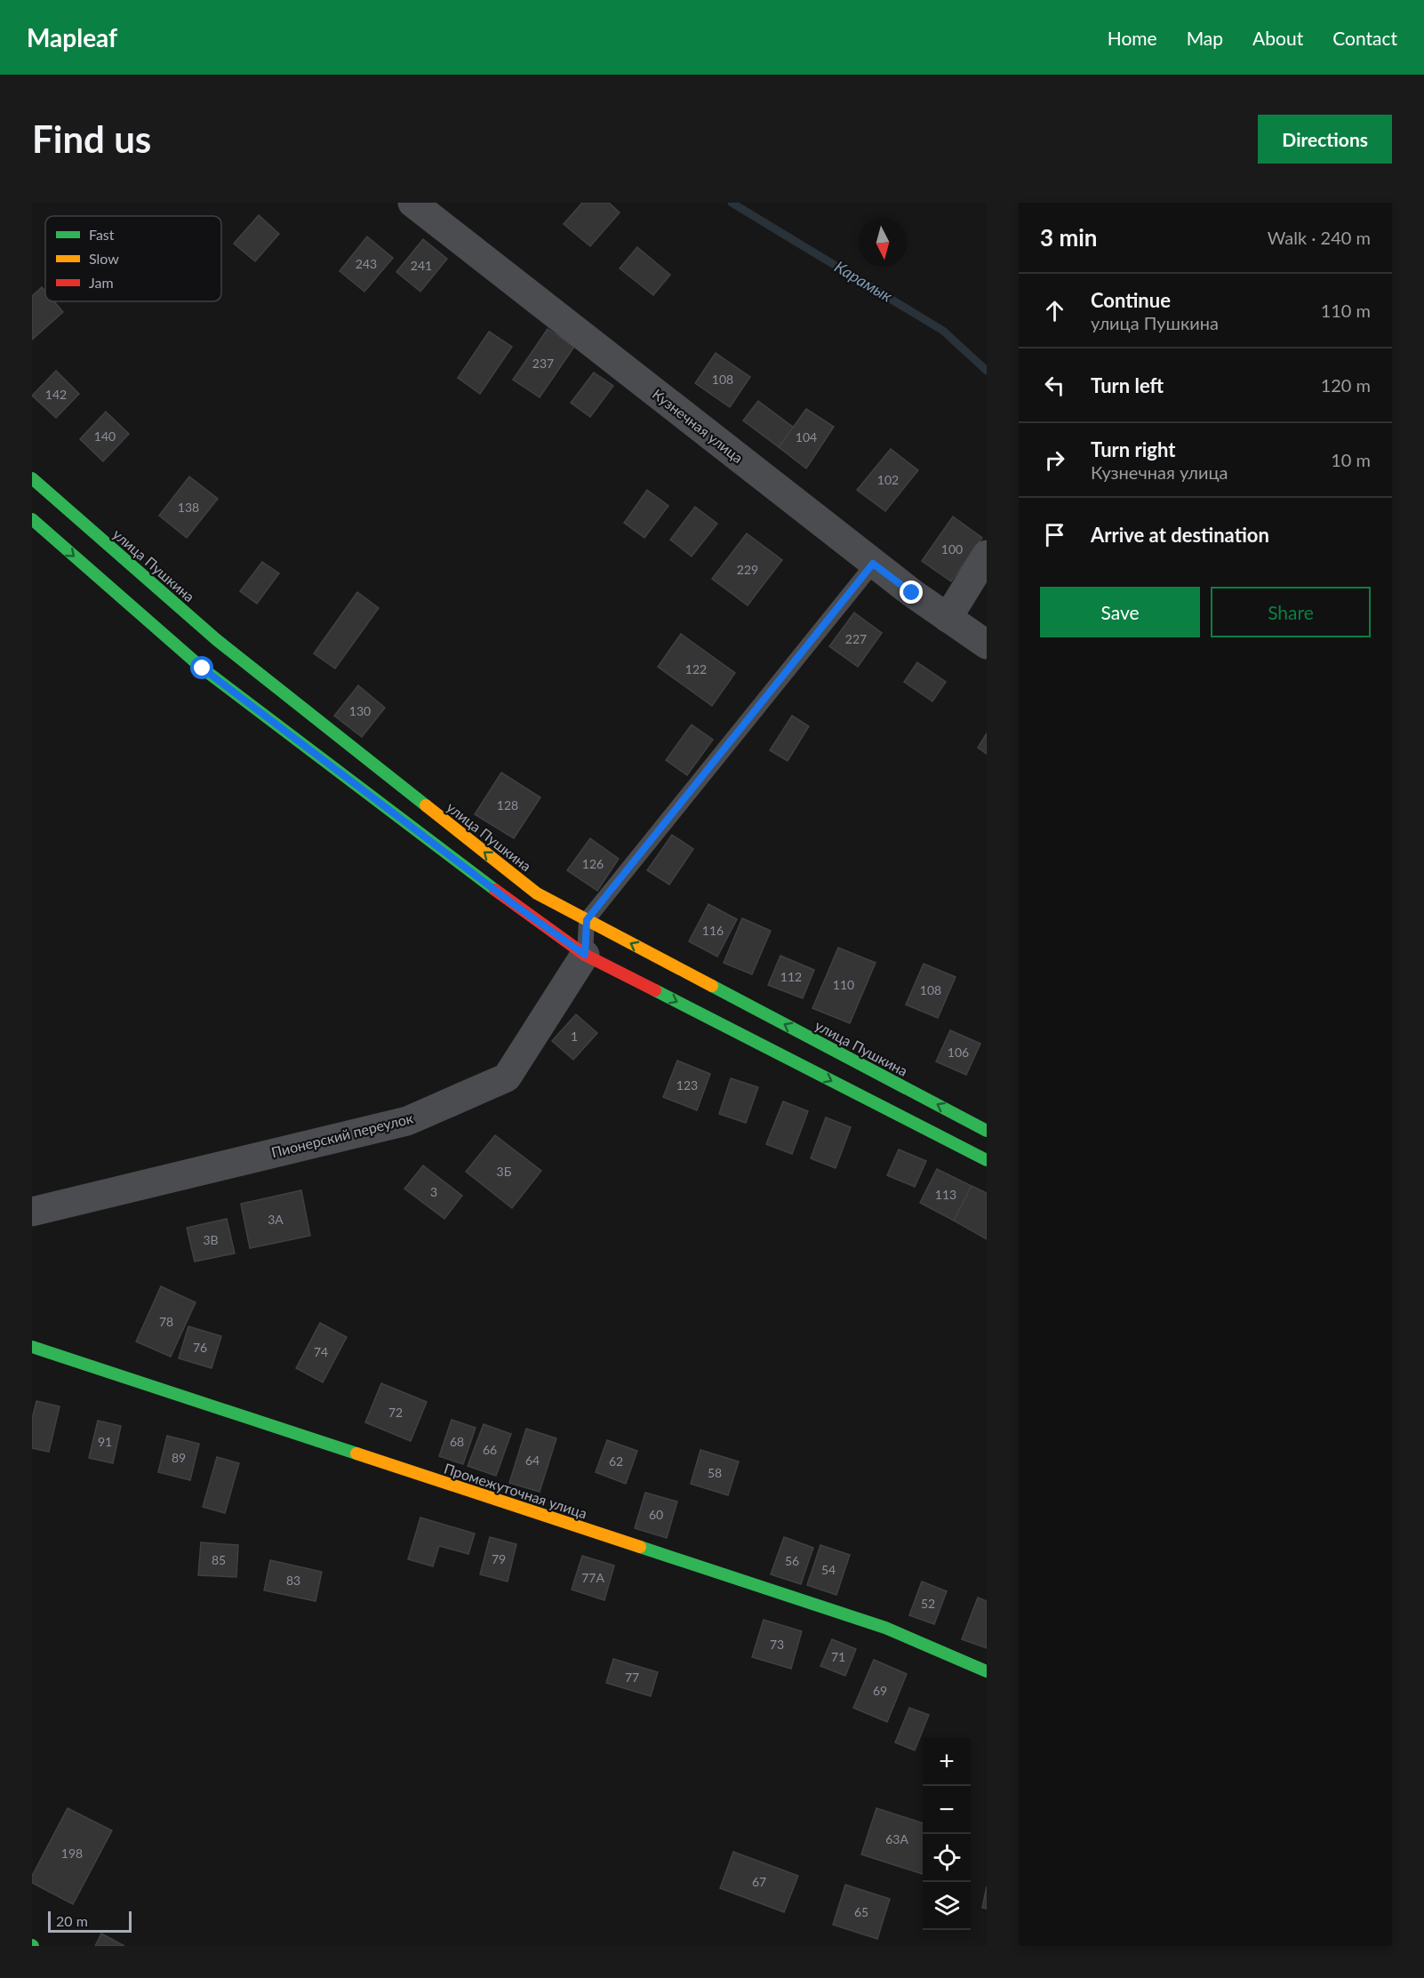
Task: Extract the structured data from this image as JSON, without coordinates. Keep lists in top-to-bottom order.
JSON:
{
  "streets": {
    "street": [
      "Кузнечная улица",
      "улица Пушкина",
      "Пионерский переулок",
      "Промежуточная улица"
    ]
  },
  "water": ["Карамык"],
  "house_numbers": [
    "243",
    "241",
    "237",
    "108",
    "142",
    "140",
    "104",
    "102",
    "138",
    "100",
    "229",
    "227",
    "122",
    "130",
    "128",
    "126",
    "116",
    "112",
    "110",
    "108",
    "1",
    "106",
    "123",
    "3Б",
    "3",
    "113",
    "3А",
    "3В",
    "78",
    "76",
    "74",
    "72",
    "91",
    "68",
    "66",
    "89",
    "64",
    "62",
    "58",
    "60",
    "79",
    "85",
    "56",
    "54",
    "77А",
    "83",
    "52",
    "73",
    "71",
    "77",
    "69",
    "63А",
    "198",
    "67",
    "65"
  ],
  "legend": ["Fast", "Slow", "Jam"],
  "scale_bar": "20 m",
  "north": "bottom",
  "page": {
    "header": "Mapleaf",
    "nav": [
      "Home",
      "Map",
      "About",
      "Contact"
    ],
    "buttons": [
      "Directions",
      ["Save", "Share"]
    ],
    "title": "Find us",
    "heading": ["3 min", "Walk · 240 m"],
    "list": [
      ["Continue", "улица Пушкина", "110 m"],
      ["Turn left", "120 m"],
      ["Turn right", "Кузнечная улица", "10 m"],
      "Arrive at destination"
    ],
    "map_buttons": ["+", "−"],
    "scale": "20 m"
  }
}
